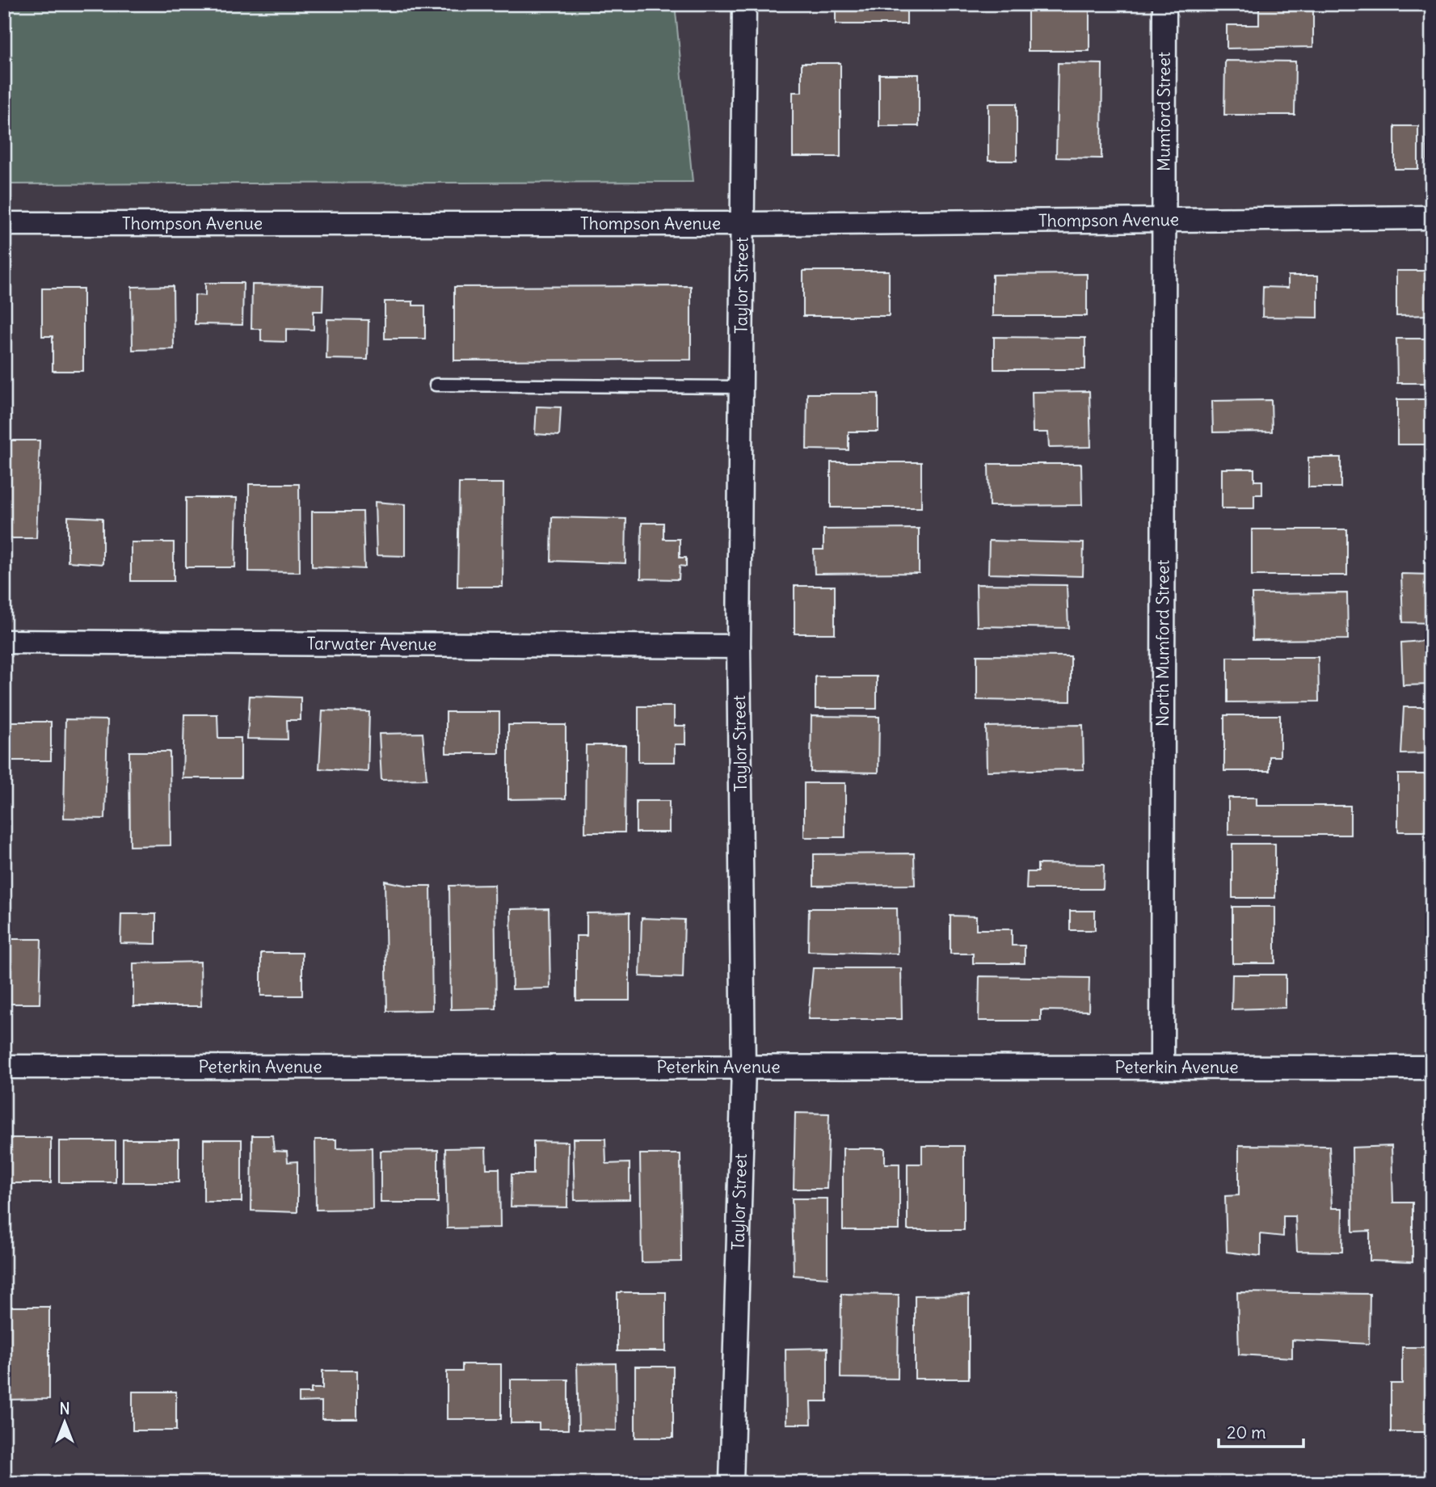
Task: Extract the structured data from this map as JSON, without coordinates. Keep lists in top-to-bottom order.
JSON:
{
  "streets": {
    "street": [
      "Mumford Street",
      "Thompson Avenue",
      "Taylor Street",
      "North Mumford Street",
      "Tarwater Avenue",
      "Peterkin Avenue"
    ]
  },
  "crossings": [
    ["Mumford Street", "Thompson Avenue"],
    ["Mumford Street", "North Mumford Street"],
    ["Thompson Avenue", "Taylor Street"],
    ["Thompson Avenue", "North Mumford Street"],
    ["Taylor Street", "Tarwater Avenue"],
    ["Taylor Street", "Peterkin Avenue"],
    ["North Mumford Street", "Peterkin Avenue"]
  ],
  "scale_bar": "20 m",
  "north": "top"
}
